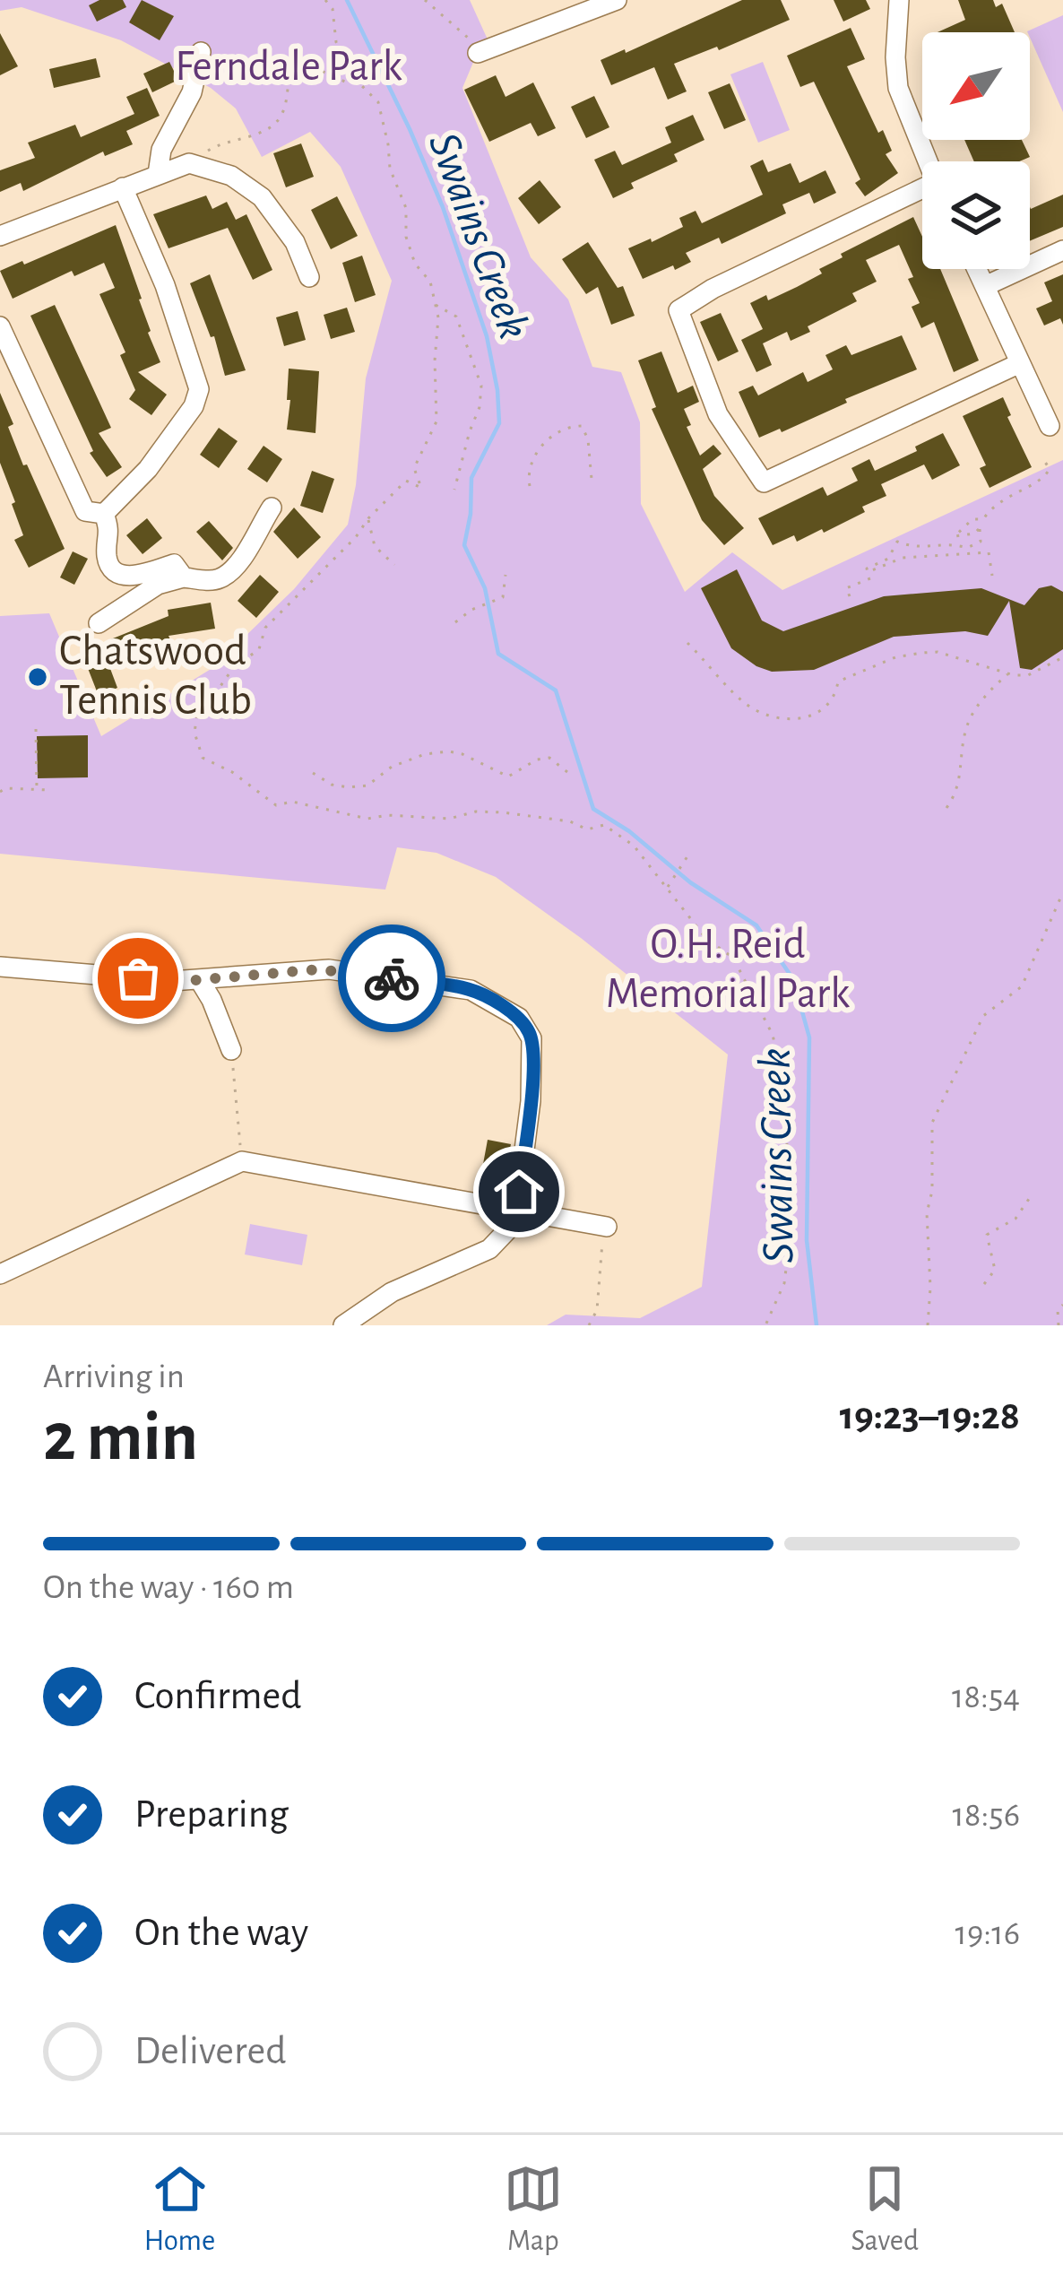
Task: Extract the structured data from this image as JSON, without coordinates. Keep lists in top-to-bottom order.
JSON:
{
  "water": ["Swains Creek"],
  "parks": ["Ferndale Park", "O.H. Reid Memorial Park"],
  "places": ["Chatswood Tennis Club"],
  "north": "bottom left",
  "page": {
    "heading": ["2 min", "Arriving in", "19:23–19:28"],
    "bar": "On the way · 160 m",
    "list": [
      ["Confirmed", "18:54"],
      ["Preparing", "18:56"],
      ["On the way", "19:16"],
      "Delivered"
    ],
    "tabs": ["Home", "Map", "Saved"]
  }
}
